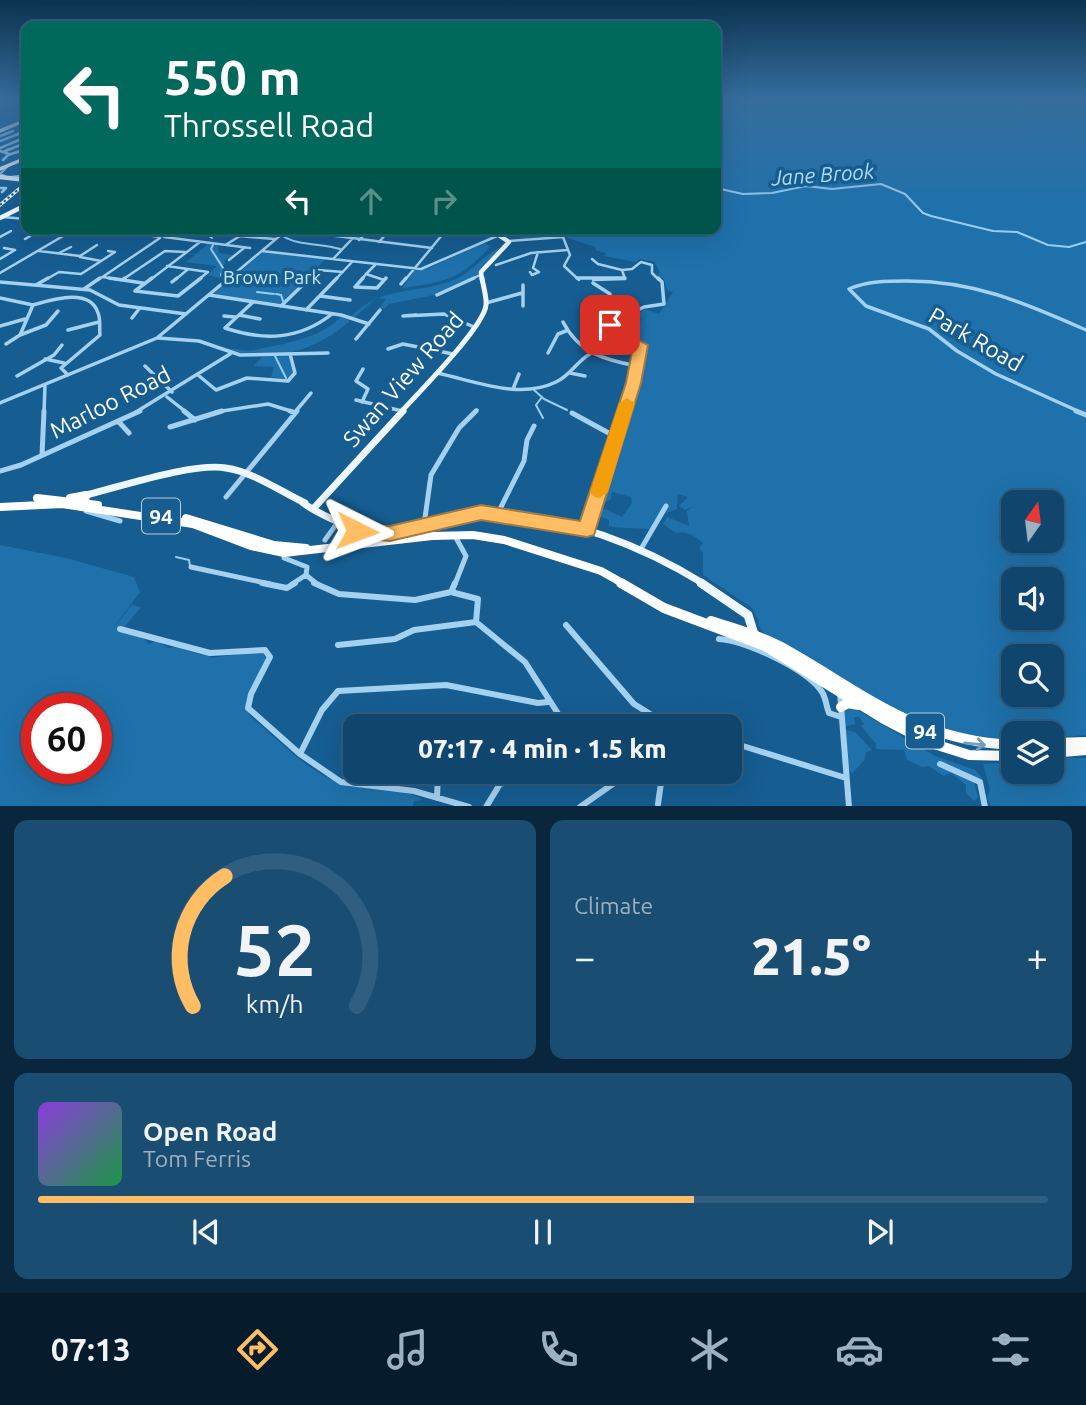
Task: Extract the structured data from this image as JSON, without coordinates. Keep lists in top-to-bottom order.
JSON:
{
  "streets": {
    "highway": ["94"],
    "main road": ["Swan View Road"],
    "street": ["Park Road", "Marloo Road"]
  },
  "water": ["Jane Brook"],
  "parks": ["Brown Park"],
  "north": "top",
  "page": {
    "turn": ["550 m", "Throssell Road"],
    "limit": "60",
    "trip": "07:17 · 4 min · 1.5 km",
    "tile": "Climate",
    "heat": ["−", "21.5°", "+"],
    "song": ["Open Road", "Tom Ferris"],
    "tabs": "07:13",
    "gauge": ["52", "km/h"]
  }
}
